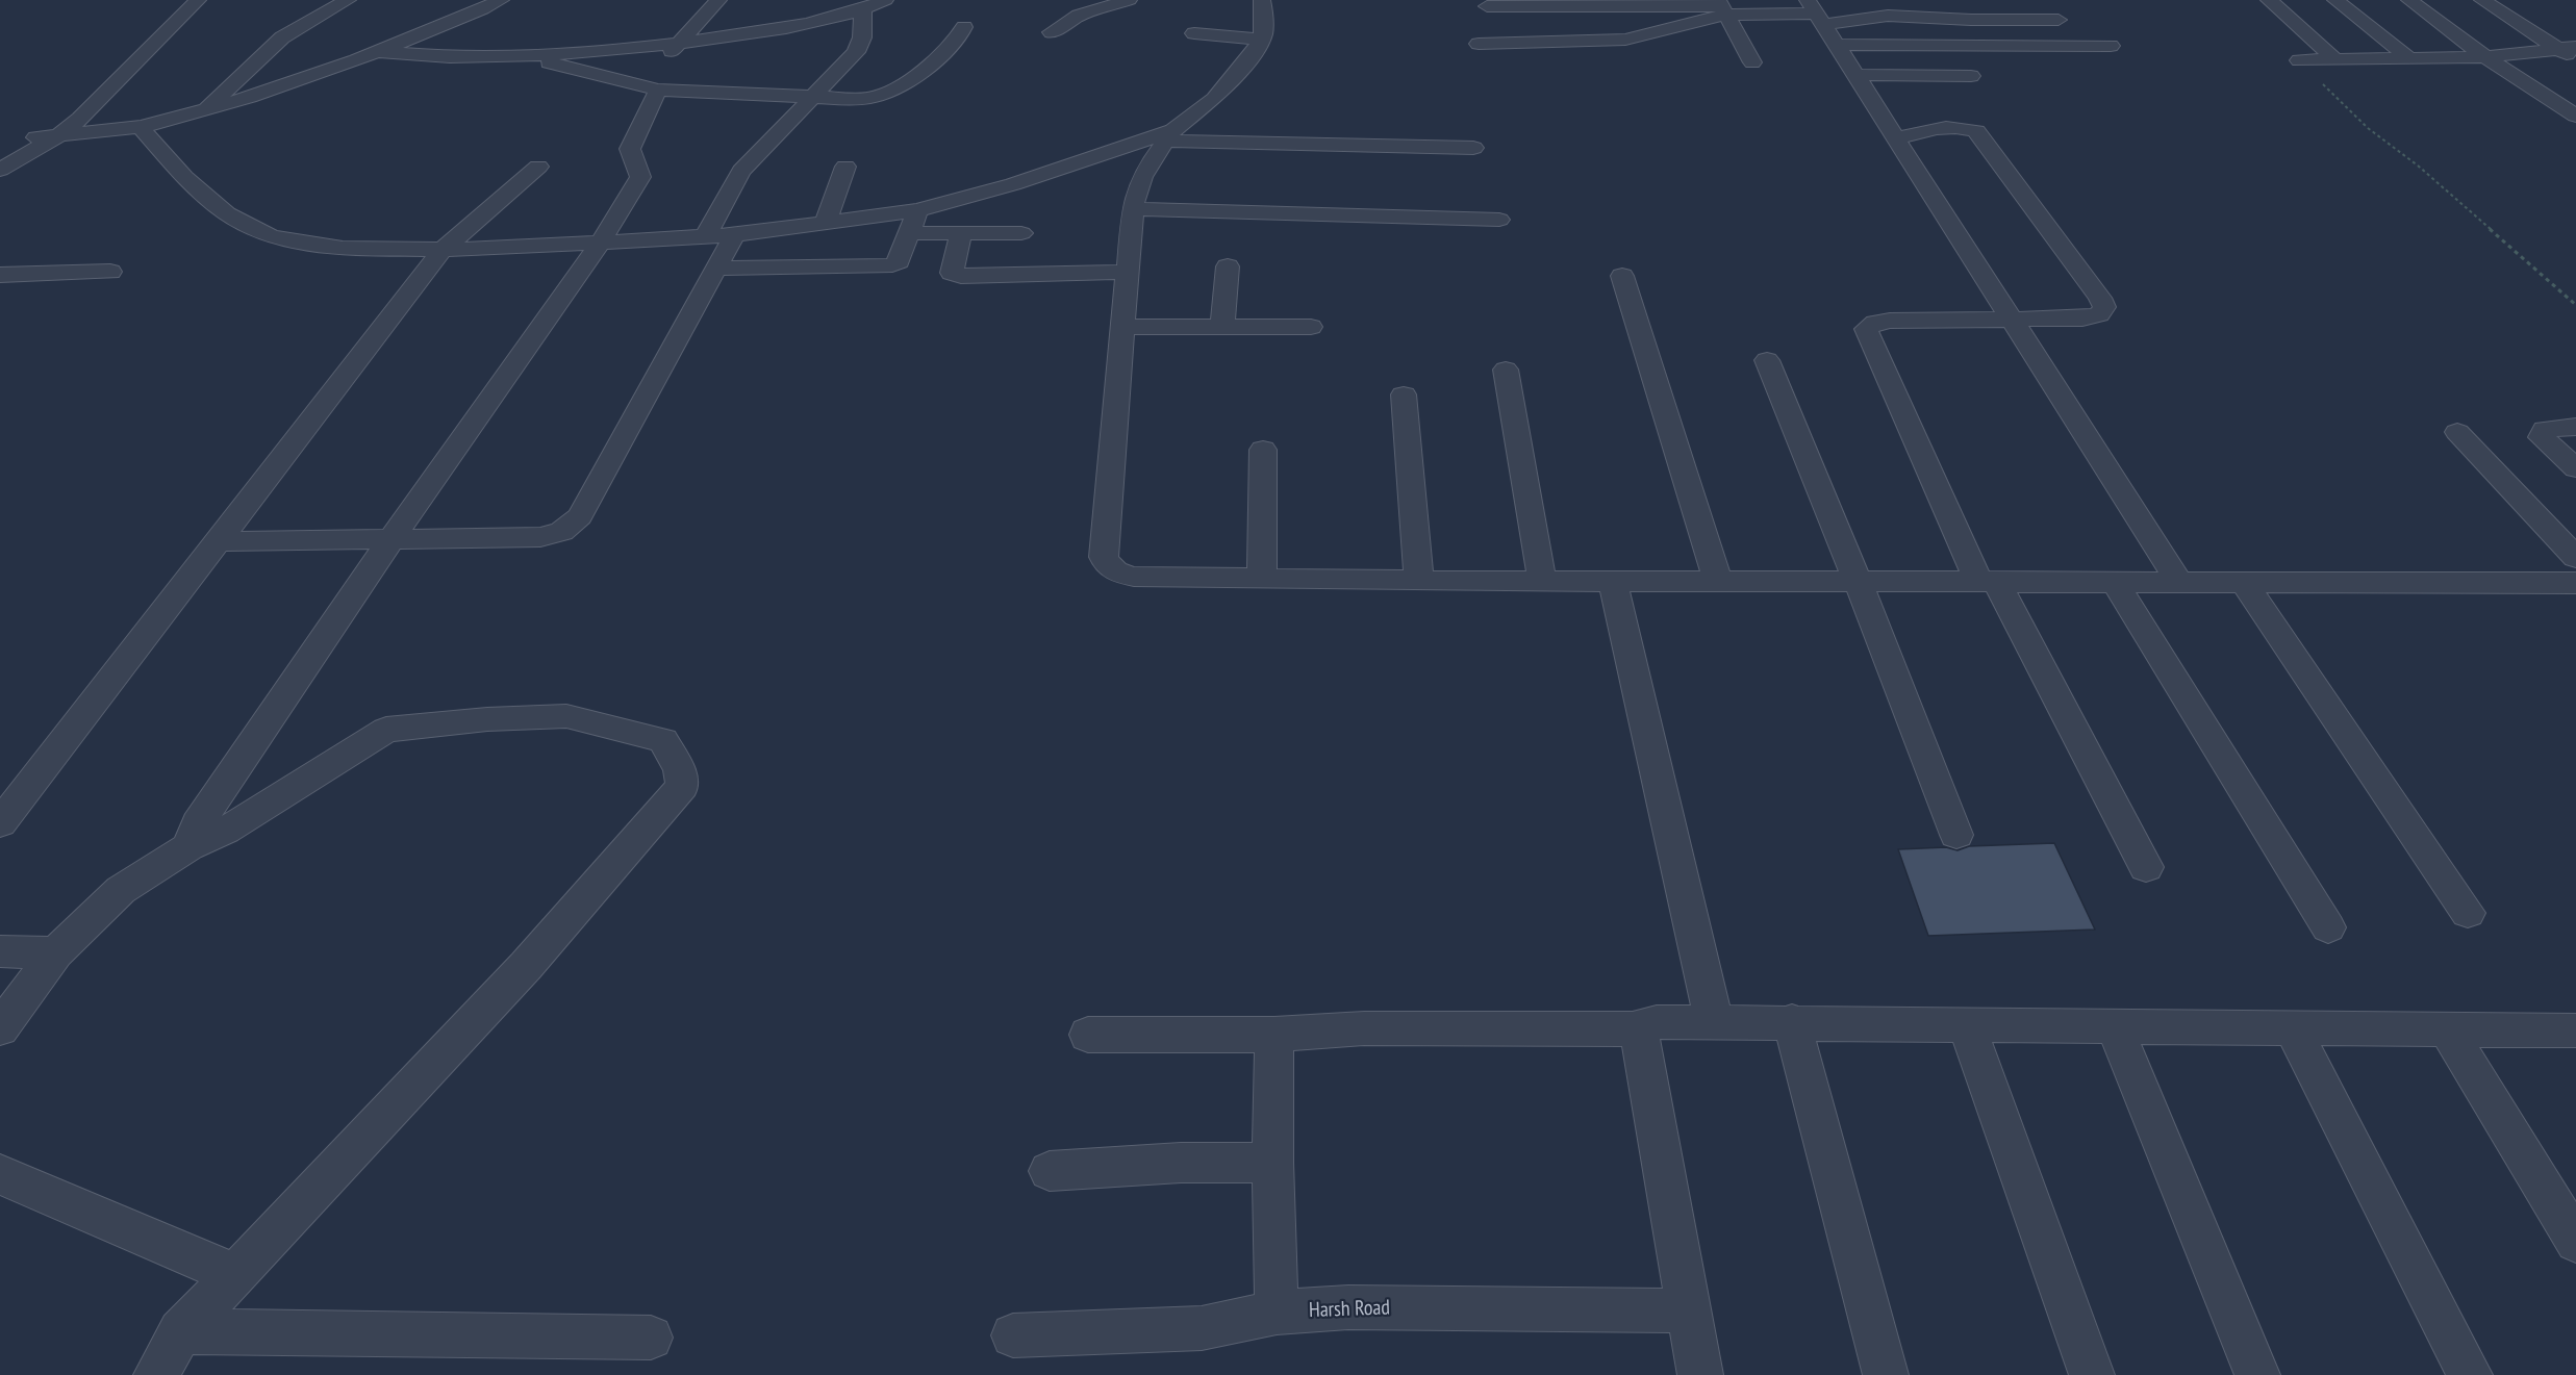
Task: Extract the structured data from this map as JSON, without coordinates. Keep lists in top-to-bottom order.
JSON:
{
  "streets": {
    "street": ["Harsh Road"]
  }
}
